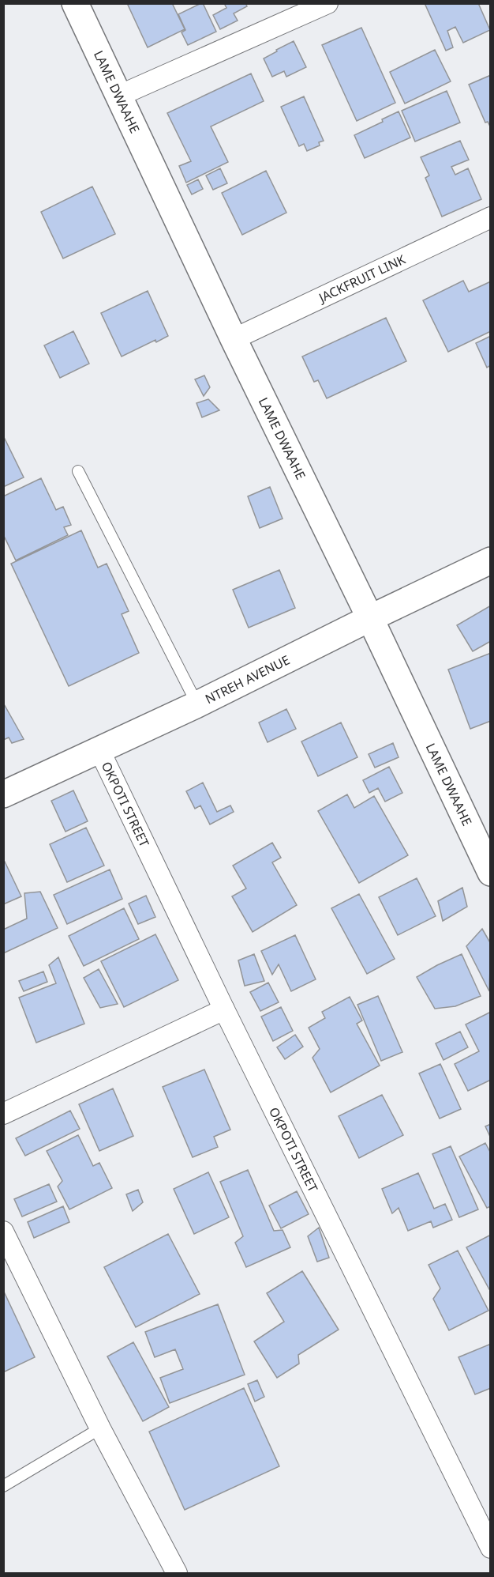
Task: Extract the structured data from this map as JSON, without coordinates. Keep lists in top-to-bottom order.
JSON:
{
  "streets": {
    "street": [
      "LAME DWAAHE",
      "JACKFRUIT LINK",
      "NTREH AVENUE",
      "OKPOTI STREET"
    ]
  },
  "crossings": [
    ["LAME DWAAHE", "JACKFRUIT LINK"],
    ["LAME DWAAHE", "NTREH AVENUE"],
    ["NTREH AVENUE", "OKPOTI STREET"]
  ]
}
